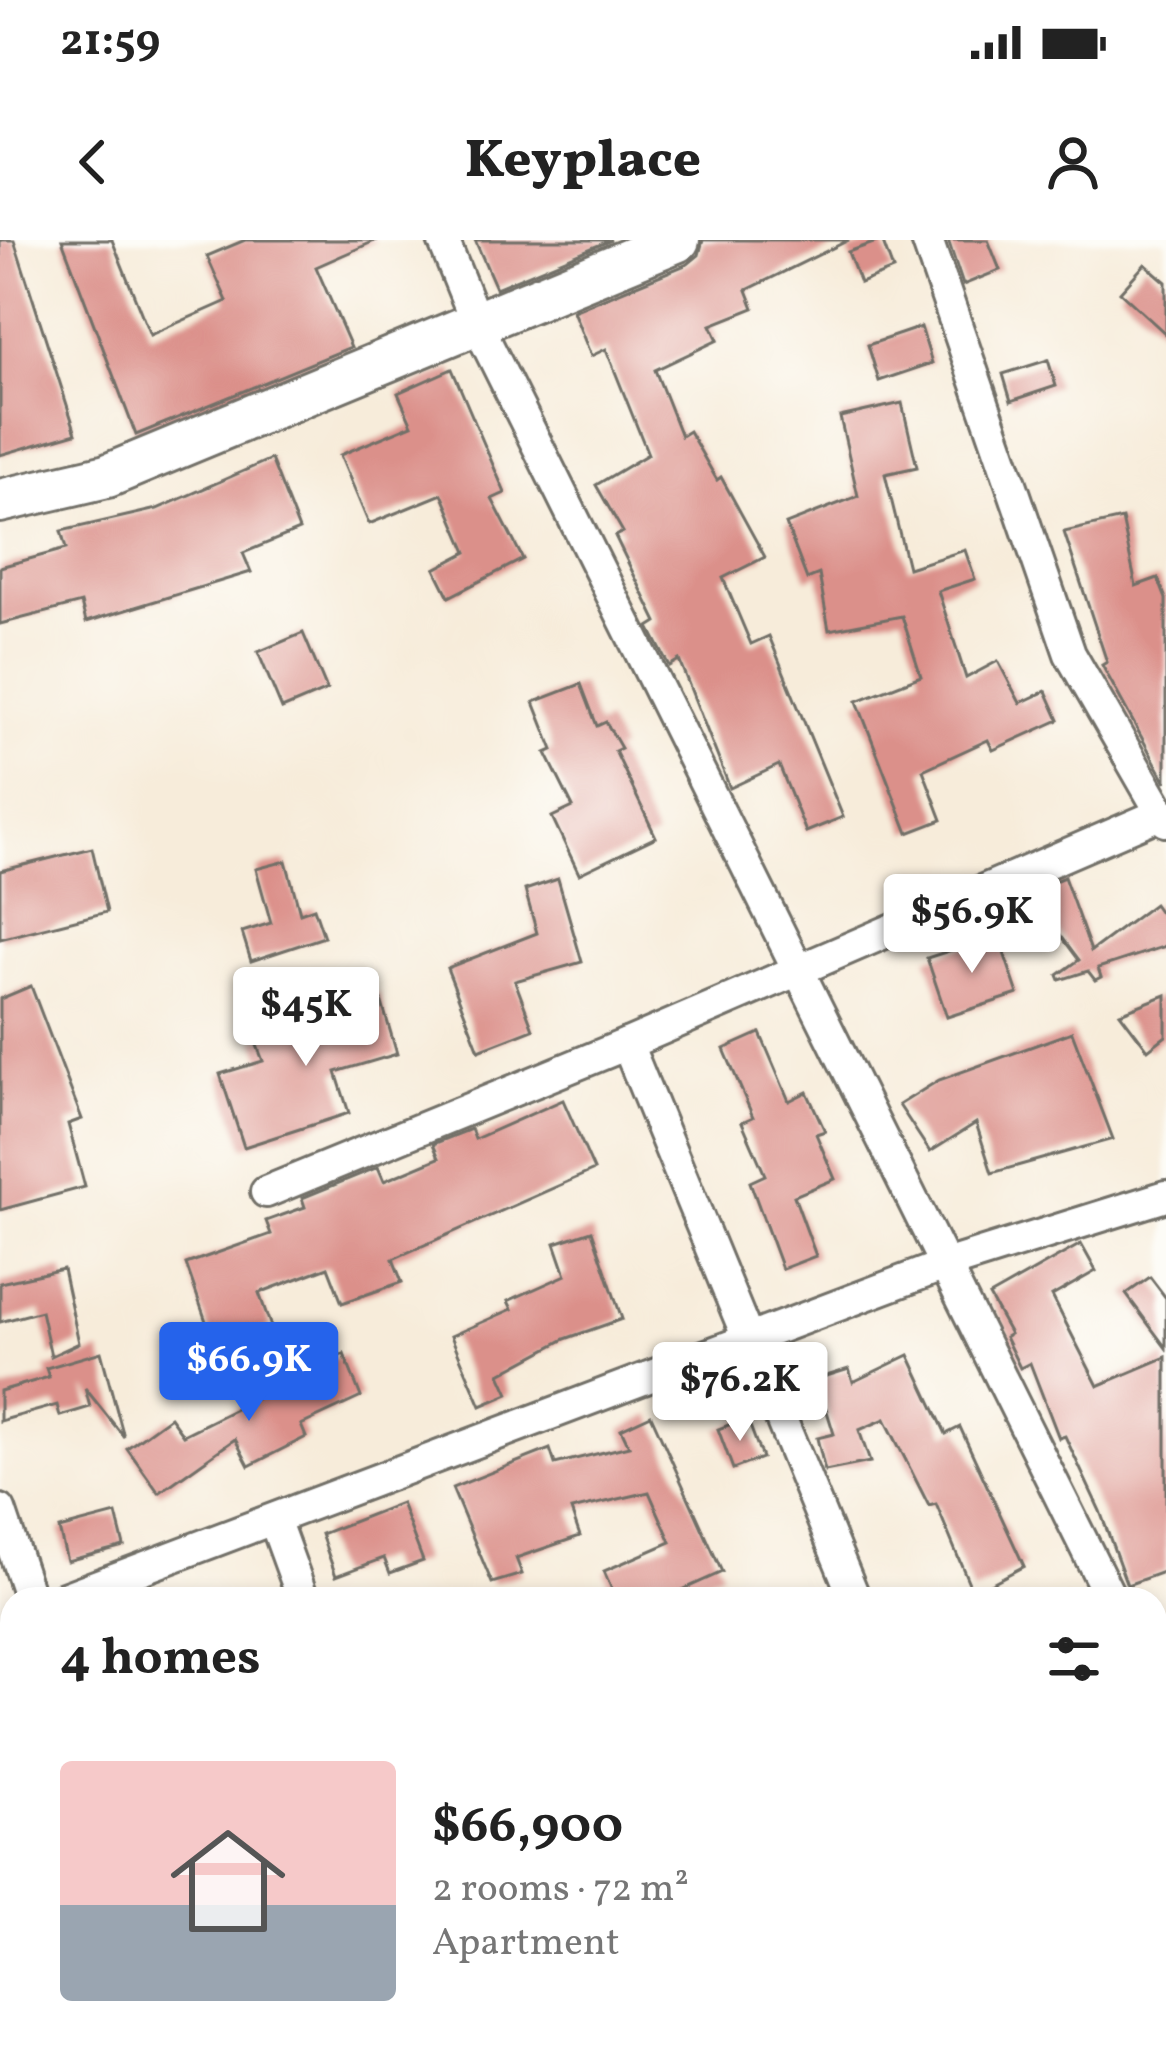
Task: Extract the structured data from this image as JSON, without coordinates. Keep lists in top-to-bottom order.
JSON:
{
  "page": {
    "status": "21:59",
    "header": "Keyplace",
    "price": [
      "$56.9K",
      "$45K",
      "$66.9K",
      "$76.2K"
    ],
    "heading": "4 homes",
    "list": [
      {
        "name": "$66,900",
        "note": "2 rooms · 72 m² · Apartment"
      }
    ]
  }
}
